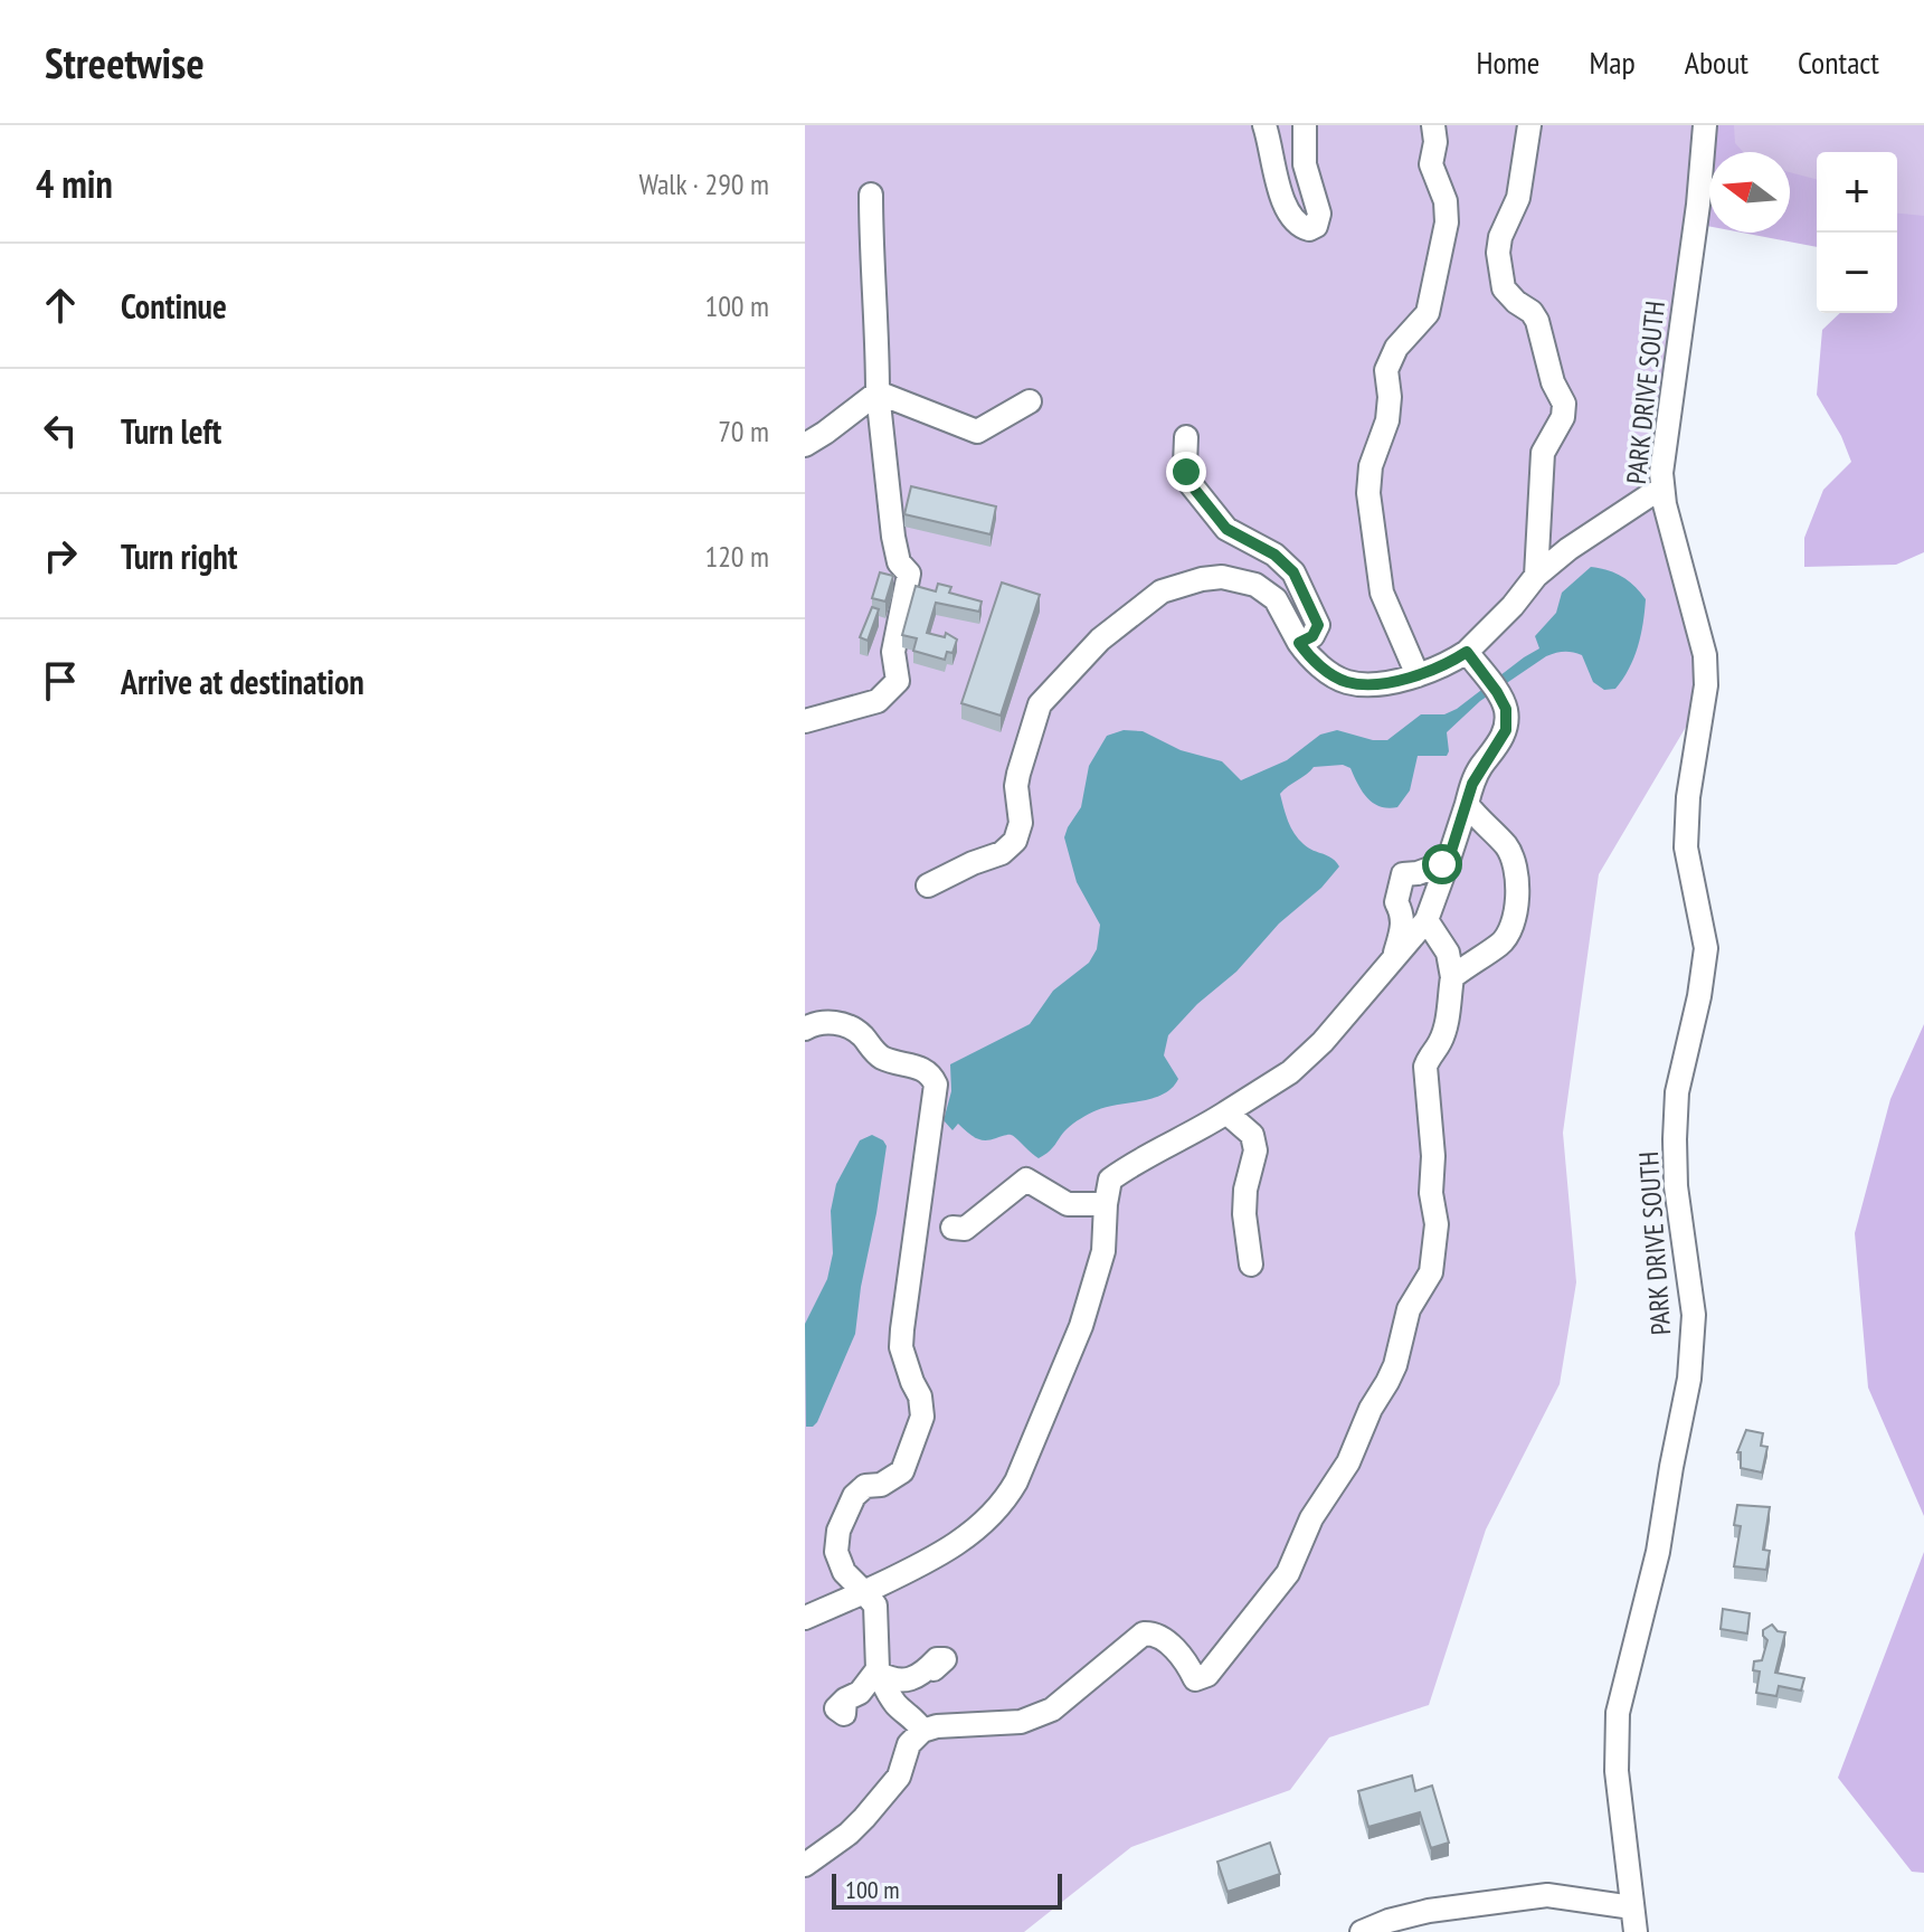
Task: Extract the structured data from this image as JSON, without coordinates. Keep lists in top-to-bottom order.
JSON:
{
  "streets": {
    "street": ["PARK DRIVE SOUTH"]
  },
  "scale_bar": "100 m",
  "north": "left",
  "page": {
    "header": "Streetwise",
    "nav": [
      "Home",
      "Map",
      "About",
      "Contact"
    ],
    "heading": ["4 min", "Walk · 290 m"],
    "map_buttons": ["+", "−"],
    "list": [
      ["Continue", "100 m"],
      ["Turn left", "70 m"],
      ["Turn right", "120 m"],
      "Arrive at destination"
    ],
    "scale": "100 m"
  }
}
